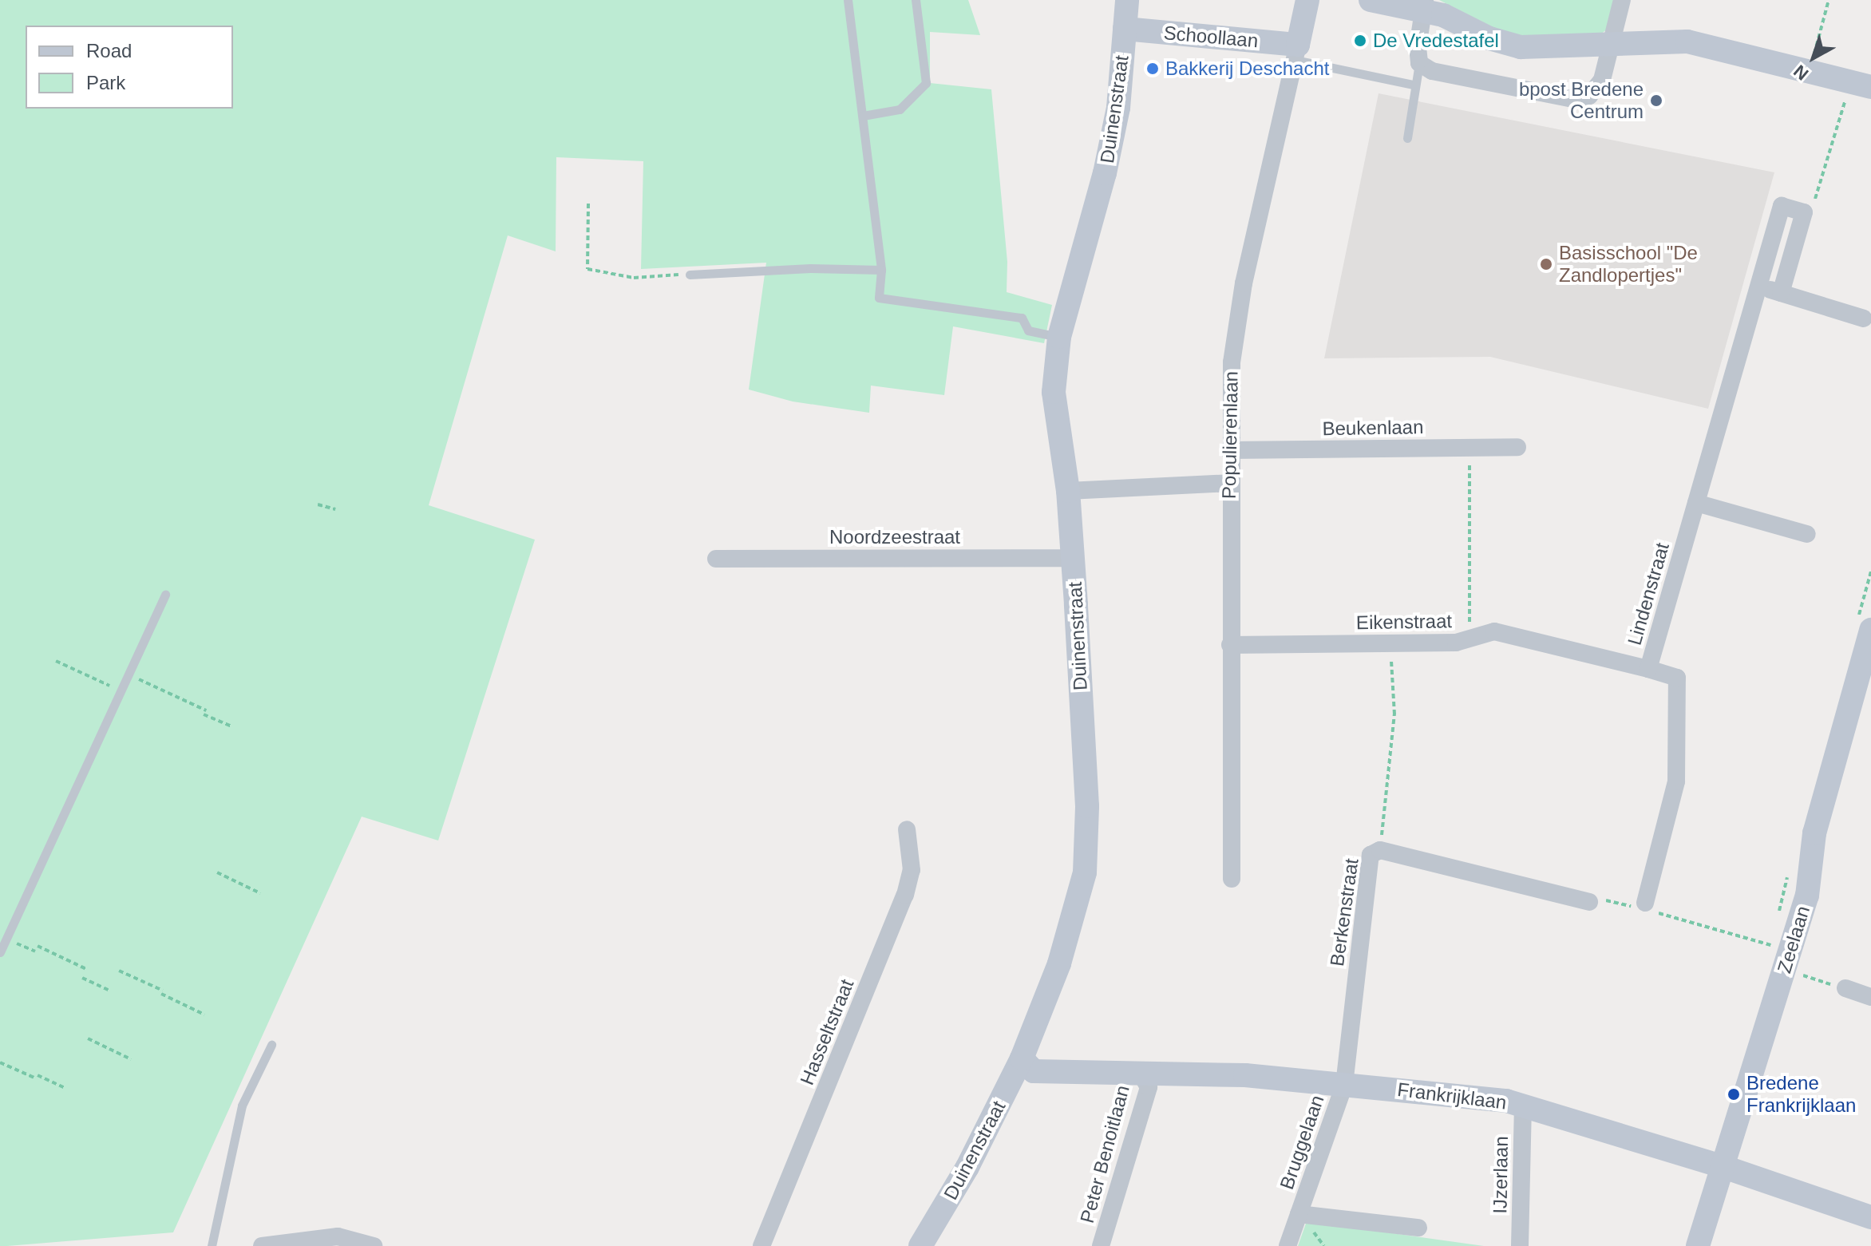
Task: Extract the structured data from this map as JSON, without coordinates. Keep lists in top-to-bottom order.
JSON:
{
  "streets": {
    "street": [
      "Schoollaan",
      "Duinenstraat",
      "Beukenlaan",
      "Populierenlaan",
      "Noordzeestraat",
      "Lindenstraat",
      "Eikenstraat",
      "Berkenstraat",
      "Zeelaan",
      "Hasseltstraat",
      "Frankrijklaan",
      "Bruggelaan",
      "Peter Benoitlaan",
      "IJzerlaan"
    ]
  },
  "crossings": [
    ["Schoollaan", "Duinenstraat"],
    ["Schoollaan", "Populierenlaan"],
    ["Duinenstraat", "Noordzeestraat"],
    ["Duinenstraat", "Frankrijklaan"],
    ["Beukenlaan", "Populierenlaan"],
    ["Populierenlaan", "Eikenstraat"],
    ["Lindenstraat", "Eikenstraat"],
    ["Berkenstraat", "Frankrijklaan"],
    ["Berkenstraat", "Bruggelaan"],
    ["Zeelaan", "Frankrijklaan"],
    ["Frankrijklaan", "Bruggelaan"],
    ["Frankrijklaan", "Peter Benoitlaan"],
    ["Frankrijklaan", "IJzerlaan"]
  ],
  "places": [
    "De Vredestafel",
    "Bakkerij Deschacht",
    "bpost Bredene Centrum",
    "Basisschool \"De Zandlopertjes\"",
    "Bredene Frankrijklaan"
  ],
  "legend": ["Road", "Park"],
  "north": "bottom left"
}
